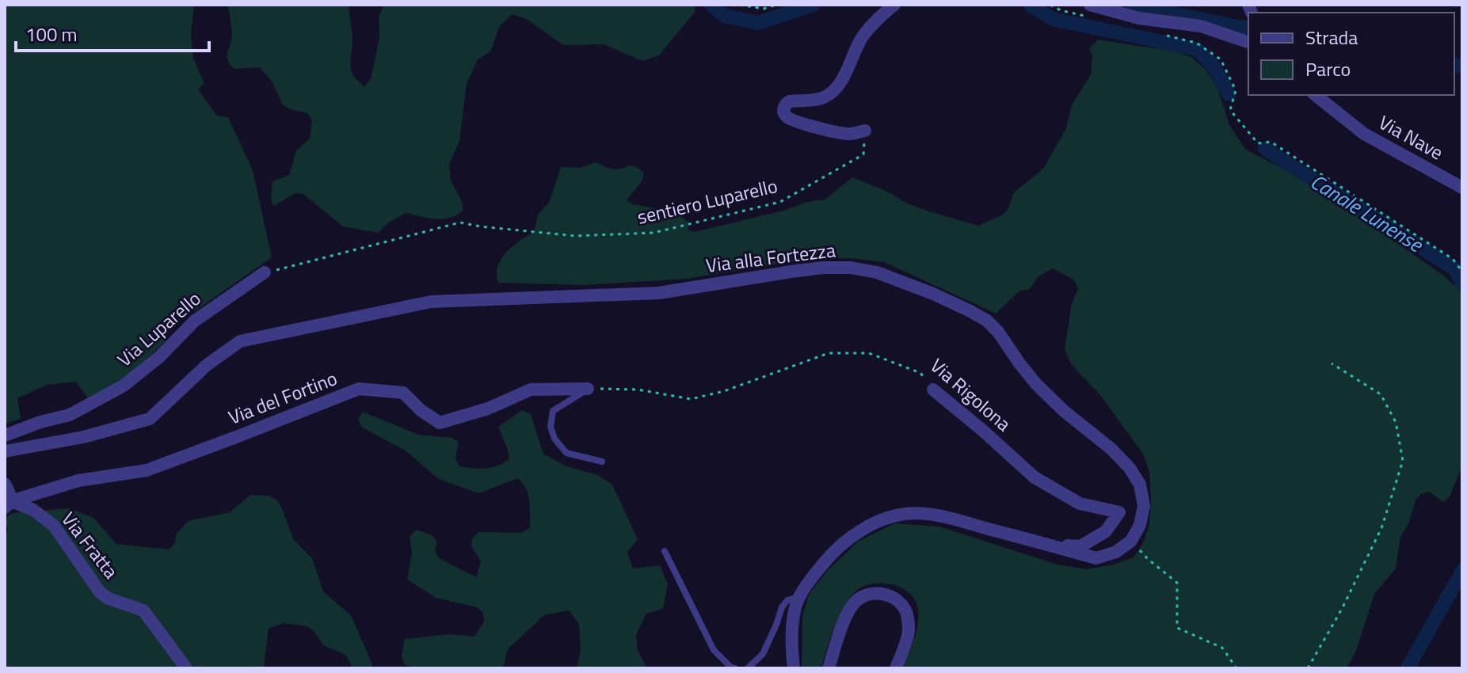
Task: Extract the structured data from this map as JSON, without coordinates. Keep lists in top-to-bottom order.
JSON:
{
  "streets": {
    "street": [
      "Via Nave",
      "Via alla Fortezza",
      "Via Luparello",
      "Via Rigolona",
      "Via del Fortino",
      "Via Fratta"
    ],
    "path": ["sentiero Luparello"]
  },
  "crossings": [
    ["sentiero Luparello", "Via Luparello"],
    ["Via Rigolona", "Via del Fortino"],
    ["Via del Fortino", "Via Fratta"]
  ],
  "water": ["Canale Lunense"],
  "legend": ["Strada", "Parco"],
  "scale_bar": "100 m"
}
